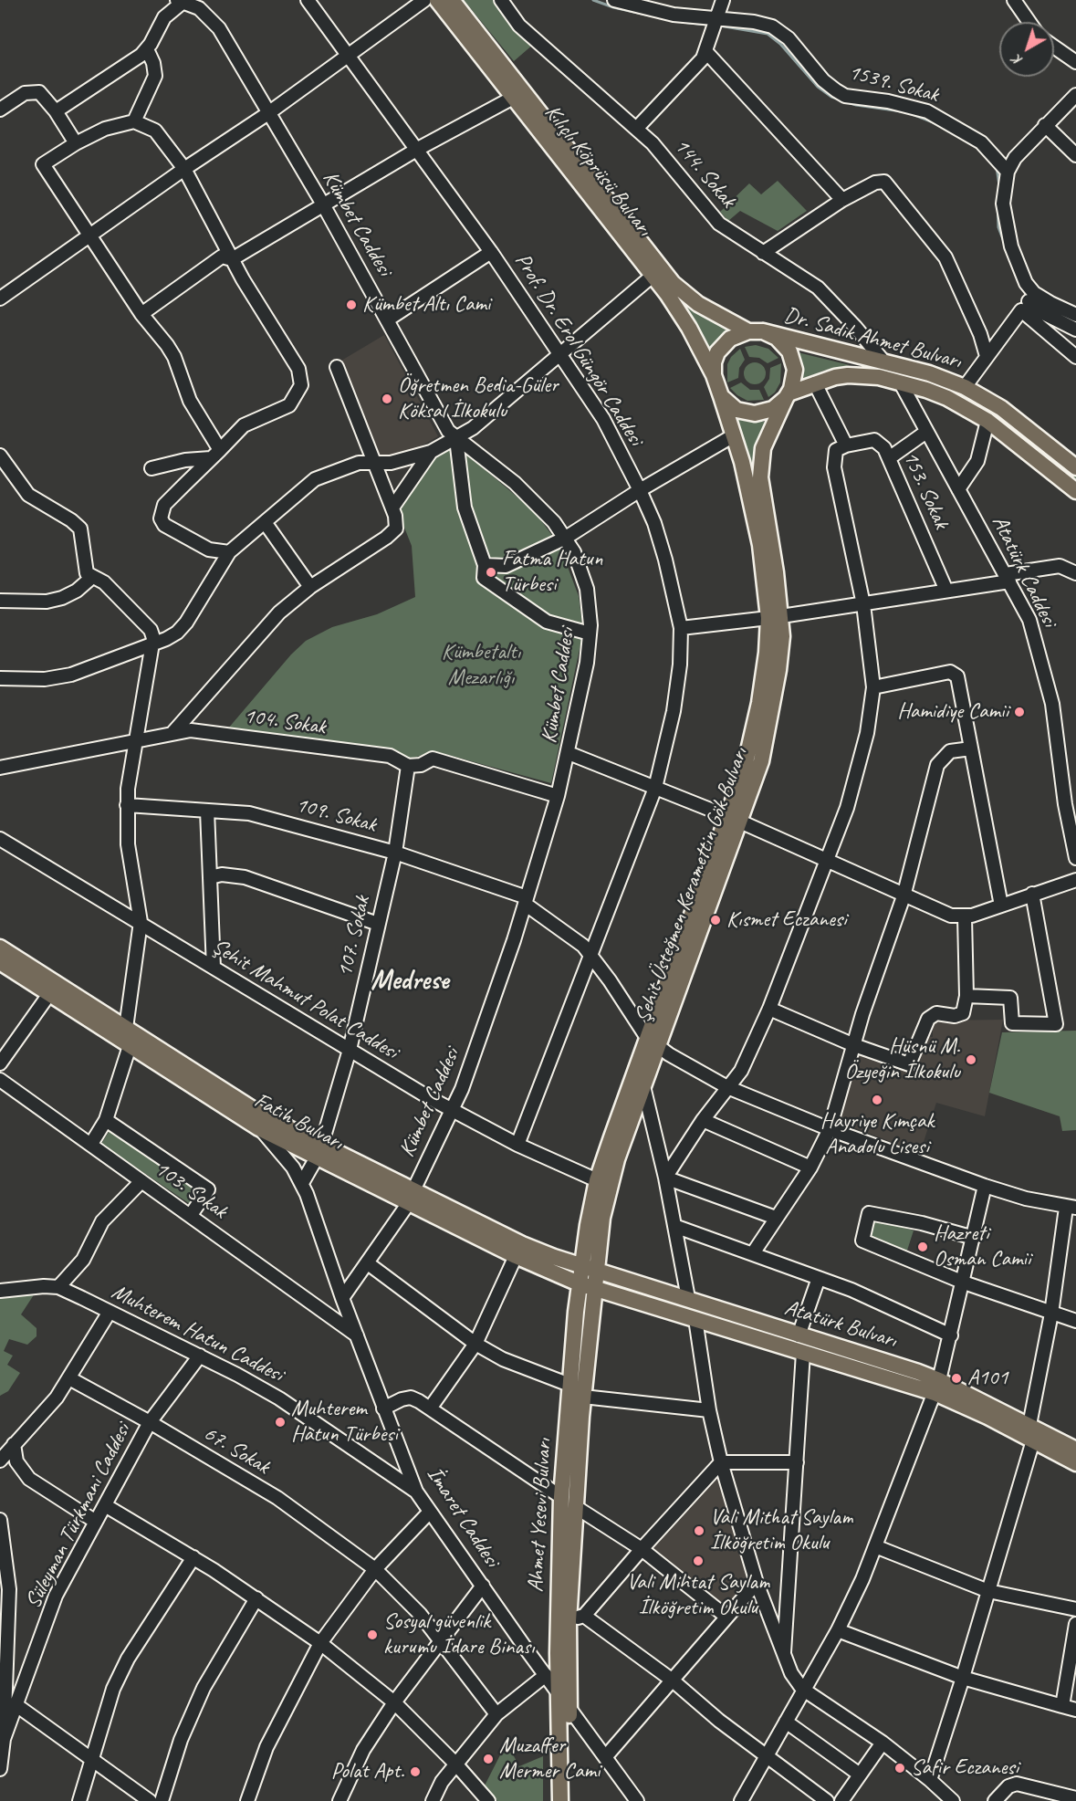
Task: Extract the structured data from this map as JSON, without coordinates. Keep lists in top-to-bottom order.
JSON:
{
  "streets": {
    "main road": [
      "Kılıçlı Köprüsü Bulvarı",
      "Dr. Sadık Ahmet Bulvarı",
      "Şehit Üsteğmen Keramettin Gök Bulvarı",
      "Fatih Bulvarı",
      "Atatürk Bulvarı",
      "Ahmet Yesevi Bulvarı"
    ],
    "street": [
      "1539. Sokak",
      "144. Sokak",
      "Kümbet Caddesi",
      "Prof. Dr. Erol Güngör Caddesi",
      "153. Sokak",
      "Atatürk Caddesi",
      "104. Sokak",
      "109. Sokak",
      "107. Sokak",
      "Şehit Mahmut Polat Caddesi",
      "103. Sokak",
      "Muhterem Hatun Caddesi",
      "67. Sokak",
      "Süleyman Türkmani Caddesi",
      "İmaret Caddesi"
    ]
  },
  "crossings": [
    ["Kılıçlı Köprüsü Bulvarı", "Dr. Sadık Ahmet Bulvarı"],
    ["Kılıçlı Köprüsü Bulvarı", "Şehit Üsteğmen Keramettin Gök Bulvarı"],
    ["144. Sokak", "Dr. Sadık Ahmet Bulvarı"],
    ["Kümbet Caddesi", "109. Sokak"],
    ["Kümbet Caddesi", "Şehit Mahmut Polat Caddesi"],
    ["Kümbet Caddesi", "Fatih Bulvarı"],
    ["Kümbet Caddesi", "İmaret Caddesi"],
    ["Dr. Sadık Ahmet Bulvarı", "Atatürk Caddesi"],
    ["Dr. Sadık Ahmet Bulvarı", "Şehit Üsteğmen Keramettin Gök Bulvarı"],
    ["Prof. Dr. Erol Güngör Caddesi", "109. Sokak"],
    ["Prof. Dr. Erol Güngör Caddesi", "Şehit Mahmut Polat Caddesi"],
    ["104. Sokak", "107. Sokak"],
    ["109. Sokak", "Şehit Üsteğmen Keramettin Gök Bulvarı"],
    ["109. Sokak", "107. Sokak"],
    ["Şehit Üsteğmen Keramettin Gök Bulvarı", "Şehit Mahmut Polat Caddesi"],
    ["Şehit Üsteğmen Keramettin Gök Bulvarı", "Fatih Bulvarı"],
    ["Şehit Üsteğmen Keramettin Gök Bulvarı", "Atatürk Bulvarı"],
    ["Şehit Üsteğmen Keramettin Gök Bulvarı", "Ahmet Yesevi Bulvarı"],
    ["107. Sokak", "Şehit Mahmut Polat Caddesi"],
    ["107. Sokak", "Fatih Bulvarı"],
    ["107. Sokak", "İmaret Caddesi"],
    ["Fatih Bulvarı", "Atatürk Bulvarı"],
    ["Fatih Bulvarı", "Ahmet Yesevi Bulvarı"],
    ["Fatih Bulvarı", "İmaret Caddesi"],
    ["103. Sokak", "İmaret Caddesi"],
    ["Atatürk Bulvarı", "Ahmet Yesevi Bulvarı"],
    ["Muhterem Hatun Caddesi", "Süleyman Türkmani Caddesi"],
    ["Muhterem Hatun Caddesi", "İmaret Caddesi"],
    ["67. Sokak", "Süleyman Türkmani Caddesi"],
    ["Ahmet Yesevi Bulvarı", "İmaret Caddesi"]
  ],
  "districts": ["Medrese"],
  "parks": ["Kümbetaltı Mezarlığı"],
  "places": [
    "Kümbet Altı Cami",
    "Öğretmen Bedia-Güler Köksal İlkokulu",
    "Fatma Hatun Türbesi",
    "Hamidiye Camii",
    "Kısmet Eczanesi",
    "Hüsnü M. Özyeğin İlkokulu",
    "Hayriye Kımçak Anadolu Lisesi",
    "Hazreti Osman Camii",
    "A101",
    "Muhterem Hatun Türbesi",
    "Vali Mithat Saylam İlköğretim Okulu",
    "Vali Mihtat Saylam İlköğretim Okulu",
    "Sosyal güvenlik kurumu İdare Binası",
    "Muzaffer Mermer Cami",
    "Safir Eczanesi",
    "Polat Apt."
  ],
  "north": "bottom left"
}
